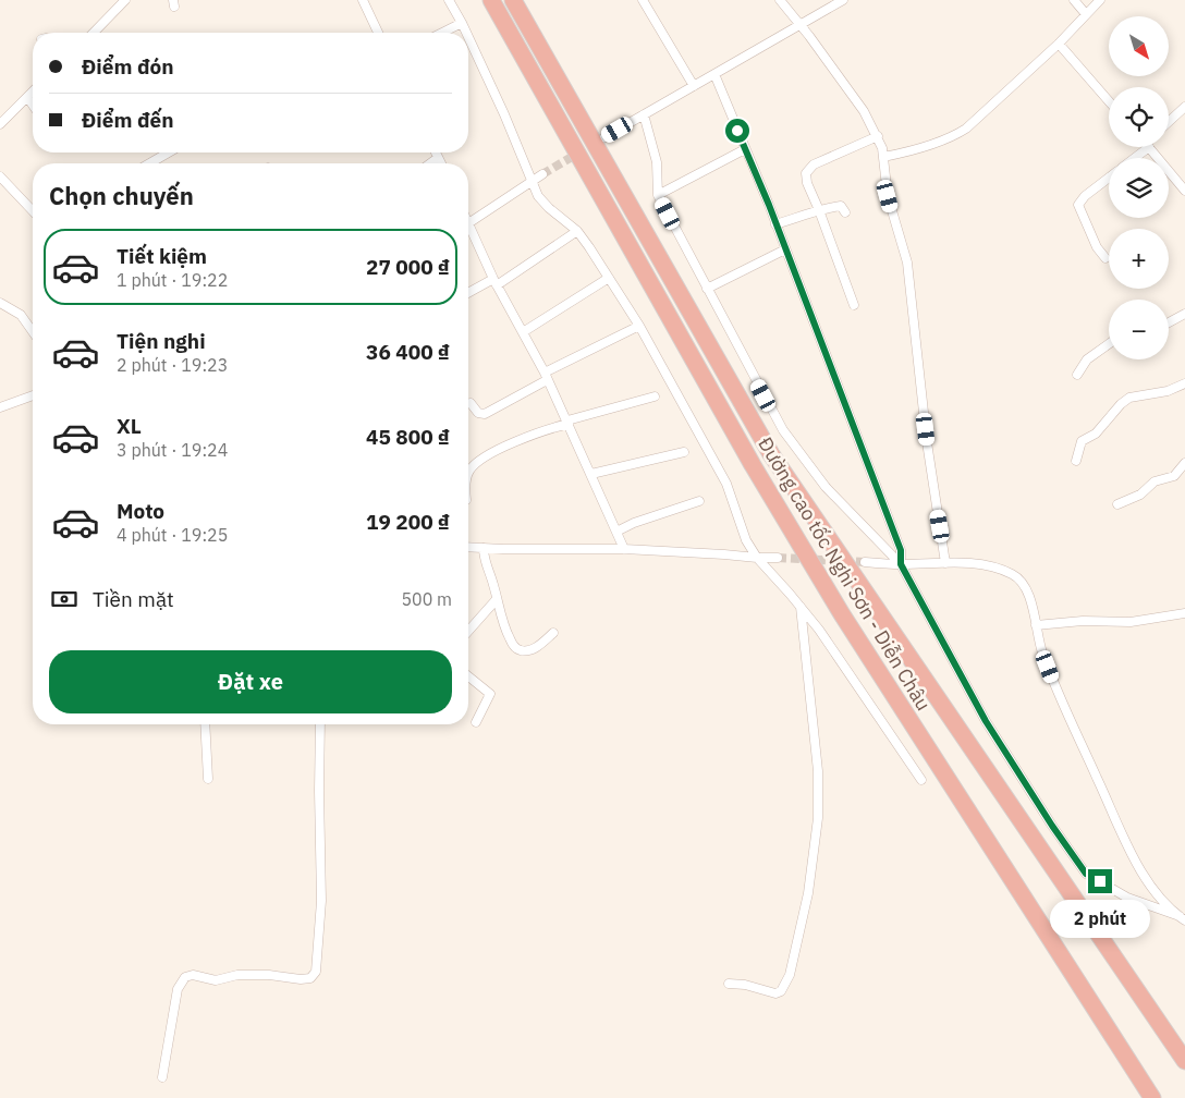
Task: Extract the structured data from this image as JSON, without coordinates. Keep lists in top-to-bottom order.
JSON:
{
  "streets": {
    "highway": ["Đường cao tốc Nghi Sơn - Diễn Châu"]
  },
  "north": "bottom right",
  "page": {
    "map_buttons": ["+", "−"],
    "banner": ["Điểm đón", "Điểm đến"],
    "heading": "Chọn chuyến",
    "list": [
      {
        "name": "Tiết kiệm",
        "note": "1 phút · 19:22",
        "value": "27 000 ₫"
      },
      {
        "name": "Tiện nghi",
        "note": "2 phút · 19:23",
        "value": "36 400 ₫"
      },
      {
        "name": "XL",
        "note": "3 phút · 19:24",
        "value": "45 800 ₫"
      },
      {
        "name": "Moto",
        "note": "4 phút · 19:25",
        "value": "19 200 ₫"
      }
    ],
    "pay": ["Tiền mặt", "500 m"],
    "buttons": "Đặt xe",
    "bubble": "2 phút"
  }
}
